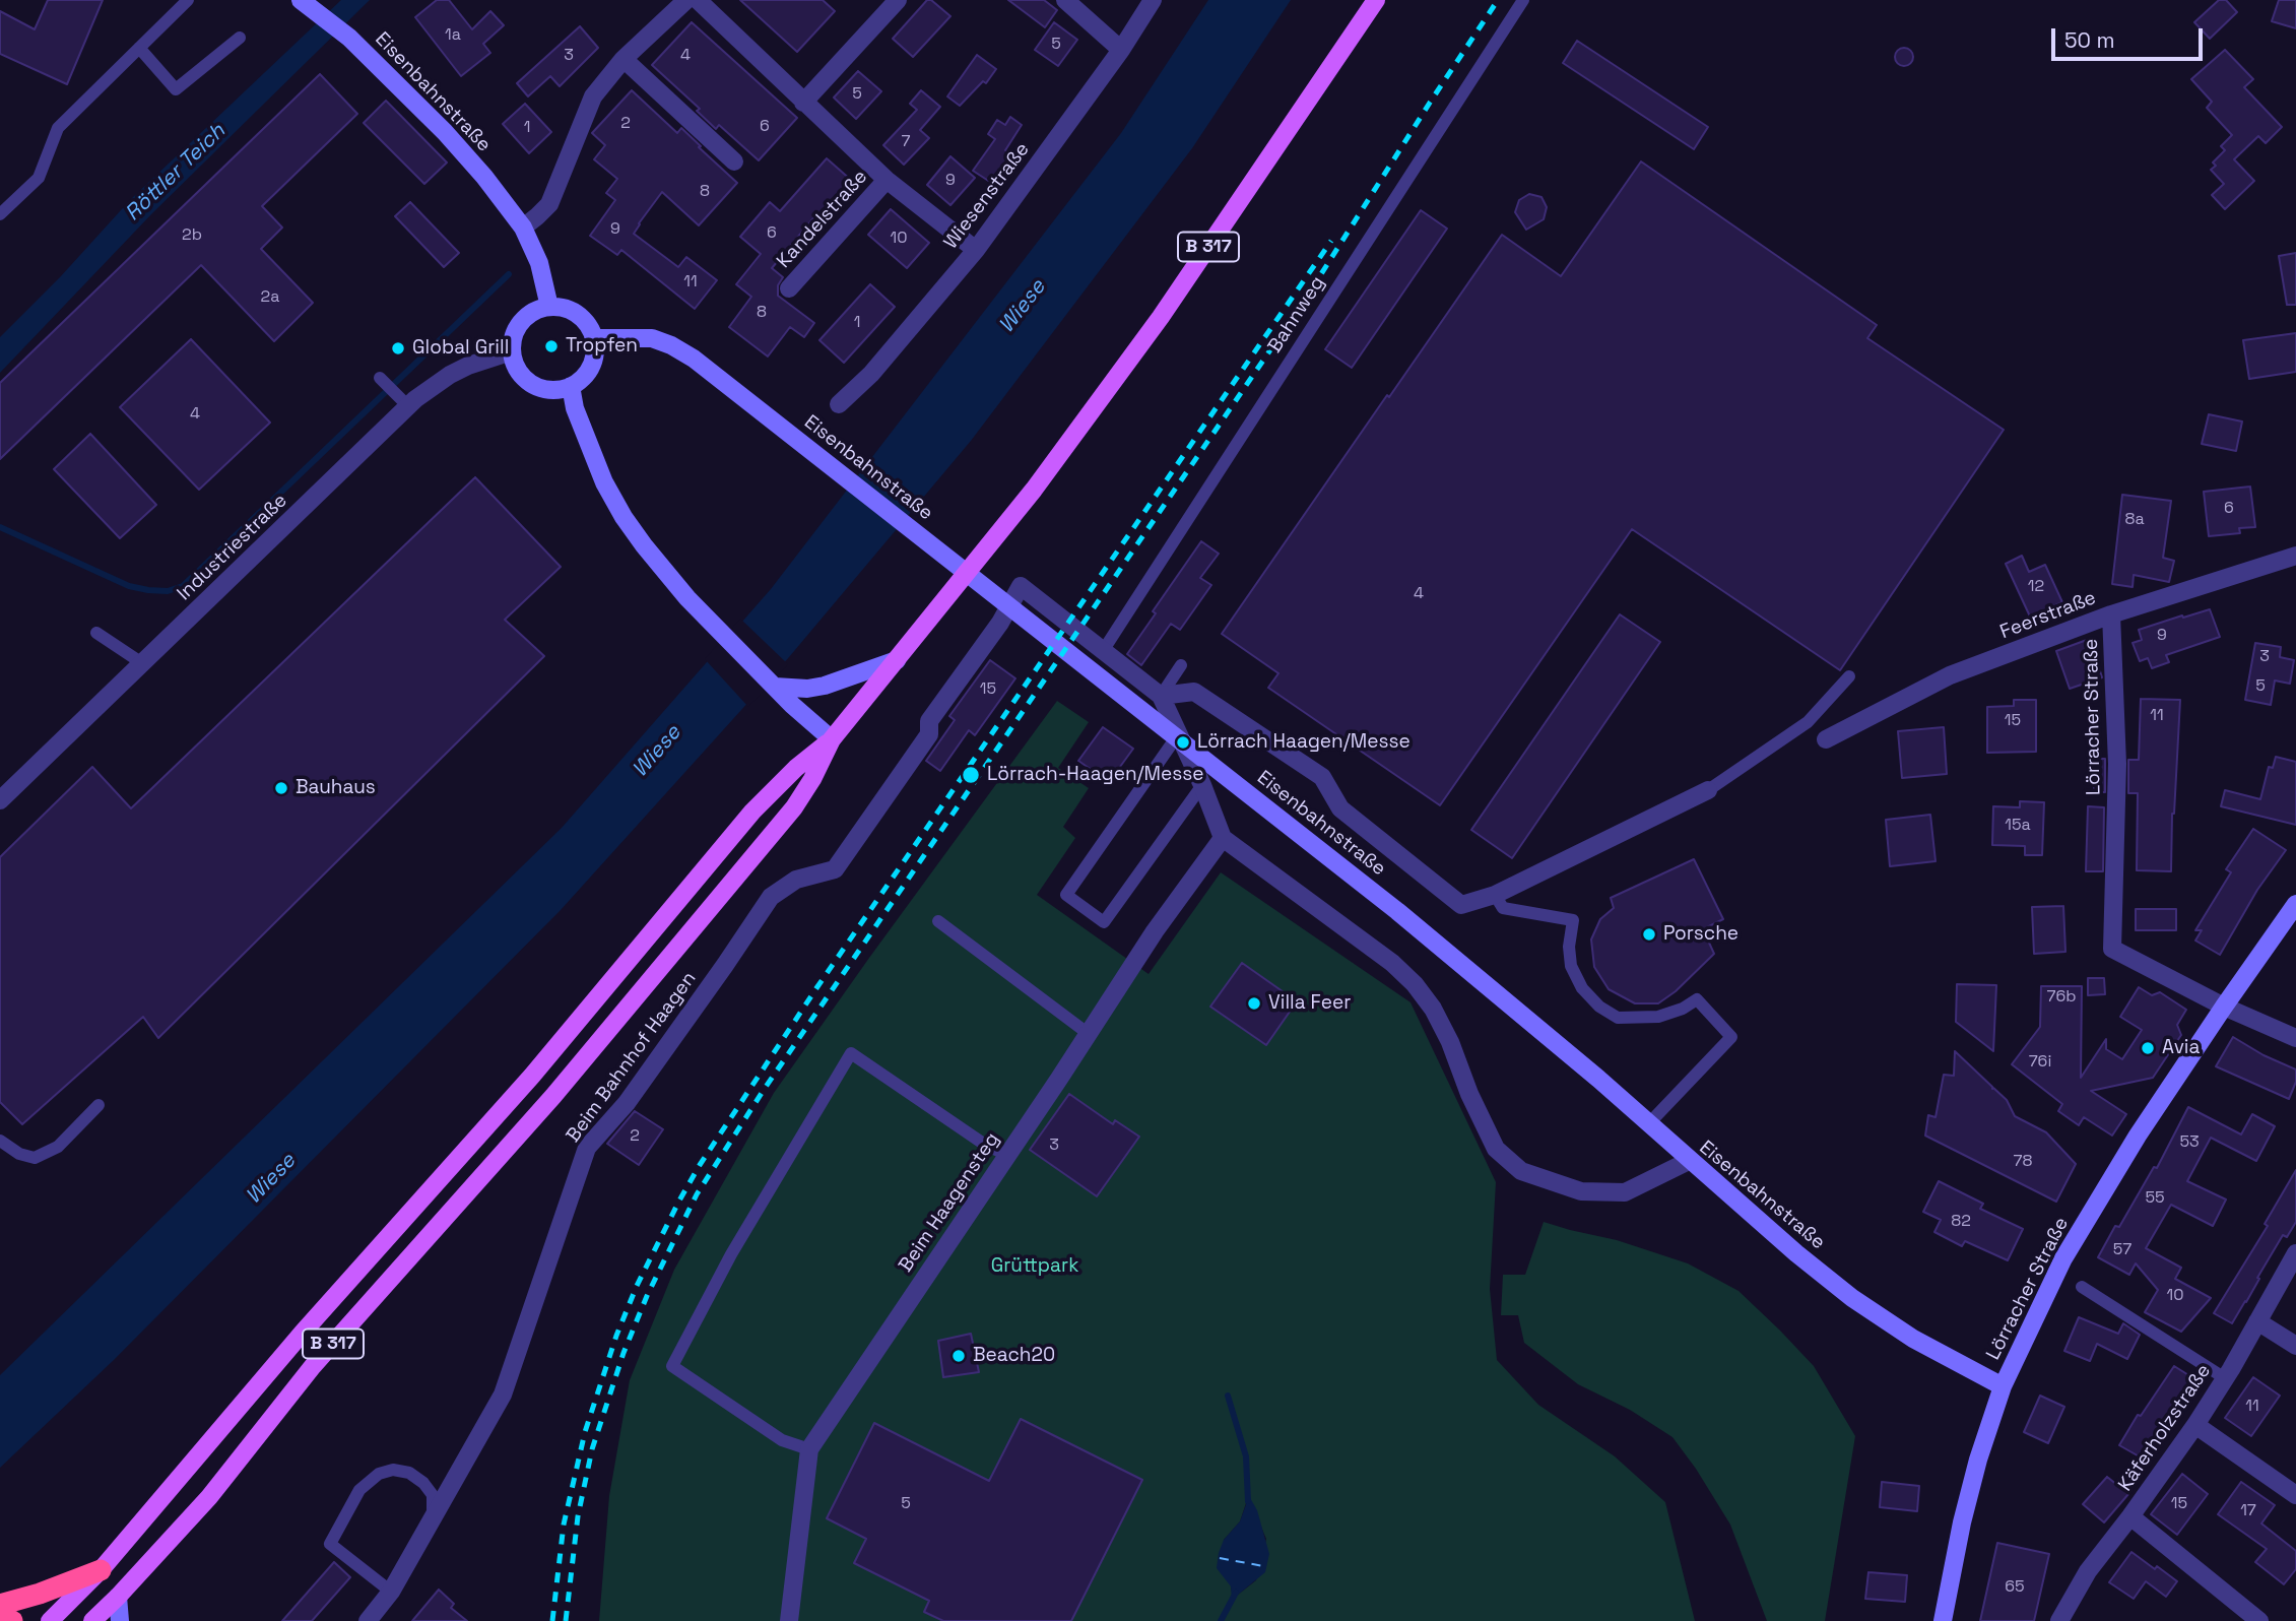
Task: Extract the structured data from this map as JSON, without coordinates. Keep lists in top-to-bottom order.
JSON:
{
  "streets": {
    "main road": ["B 317"],
    "street": [
      "Eisenbahnstraße",
      "Wiesenstraße",
      "Kandelstraße",
      "Industriestraße",
      "Feerstraße",
      "Lörracher Straße",
      "Beim Bahnhof Haagen",
      "Beim Haagensteg",
      "Käferholzstraße"
    ],
    "lane": ["Bahnweg"]
  },
  "crossings": [
    ["Eisenbahnstraße", "Industriestraße"],
    ["Eisenbahnstraße", "Lörracher Straße"],
    ["Wiesenstraße", "Kandelstraße"],
    ["Bahnweg", "Beim Bahnhof Haagen"],
    ["Feerstraße", "Lörracher Straße"]
  ],
  "water": ["Röttler Teich", "Wiese"],
  "parks": ["Grüttpark"],
  "places": [
    "Tropfen",
    "Global Grill",
    "Lörrach Haagen/Messe",
    "Lörrach-Haagen/Messe",
    "Bauhaus",
    "Porsche",
    "Villa Feer",
    "Avia",
    "Beach20"
  ],
  "house_numbers": [
    "1a",
    "5",
    "3",
    "4",
    "5",
    "2",
    "6",
    "1",
    "7",
    "9",
    "8",
    "9",
    "6",
    "2b",
    "10",
    "11",
    "2a",
    "8",
    "1",
    "4",
    "6",
    "8a",
    "12",
    "4",
    "9",
    "3",
    "5",
    "15",
    "11",
    "15",
    "15a",
    "76b",
    "76i",
    "2",
    "53",
    "3",
    "78",
    "55",
    "82",
    "57",
    "10",
    "11",
    "5",
    "15",
    "17",
    "65"
  ],
  "scale_bar": "50 m"
}
